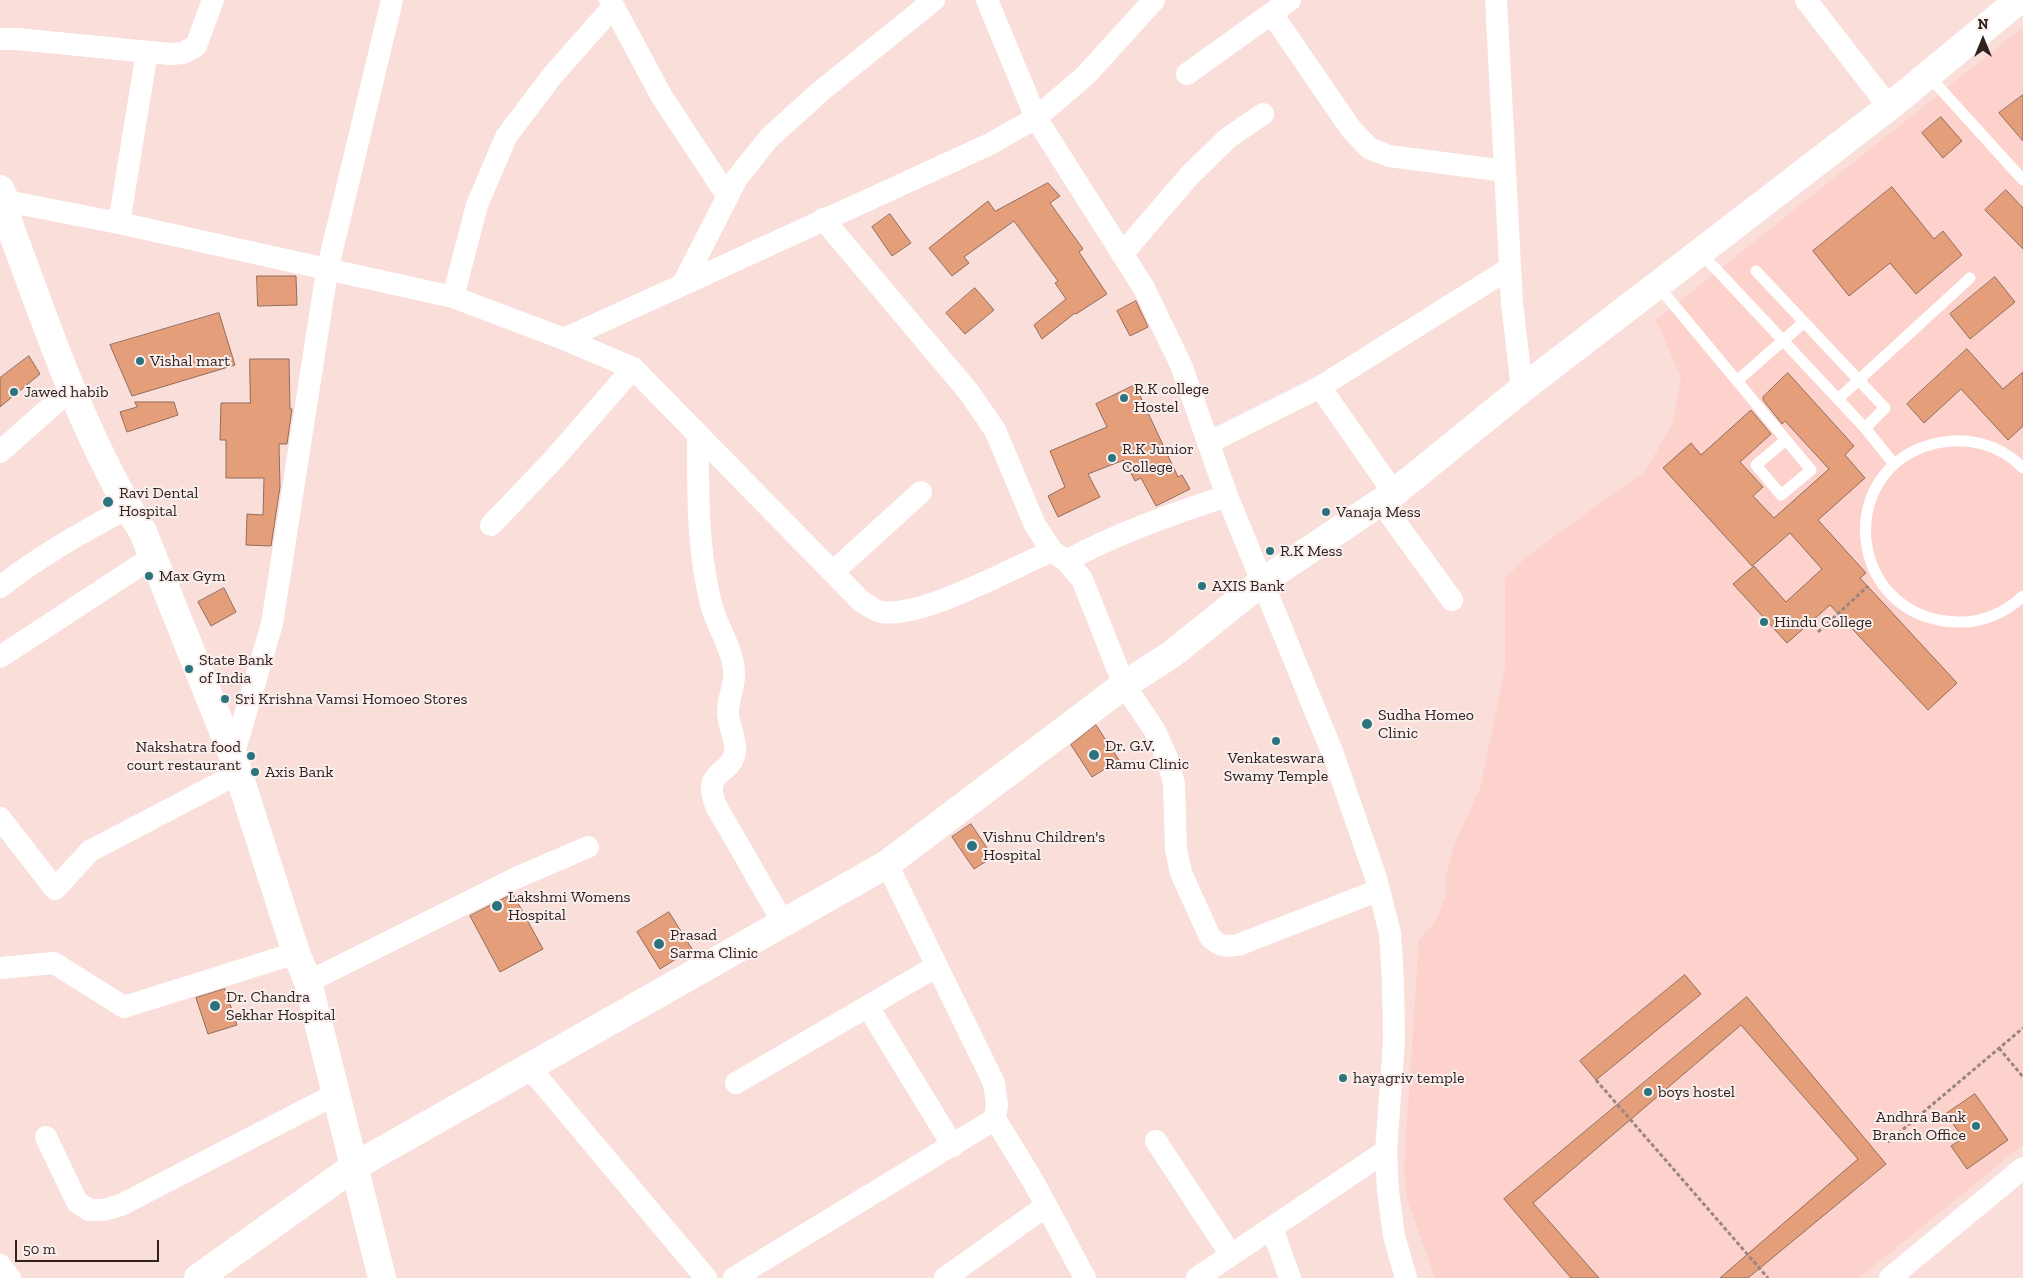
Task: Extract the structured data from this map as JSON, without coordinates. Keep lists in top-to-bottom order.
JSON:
{
  "places": [
    "Vishal mart",
    "Jawed habib",
    "R.K college Hostel",
    "R.K Junior College",
    "Ravi Dental Hospital",
    "Vanaja Mess",
    "R.K Mess",
    "Max Gym",
    "AXIS Bank",
    "Hindu College",
    "State Bank of India",
    "Sri Krishna Vamsi Homoeo Stores",
    "Sudha Homeo Clinic",
    "Venkateswara Swamy Temple",
    "Dr. G.V. Ramu Clinic",
    "Nakshatra food court restaurant",
    "Axis Bank",
    "Vishnu Children's Hospital",
    "Lakshmi Womens Hospital",
    "Prasad Sarma Clinic",
    "Dr. Chandra Sekhar Hospital",
    "hayagriv temple",
    "boys hostel",
    "Andhra Bank Branch Office"
  ],
  "scale_bar": "50 m",
  "north": "top"
}
